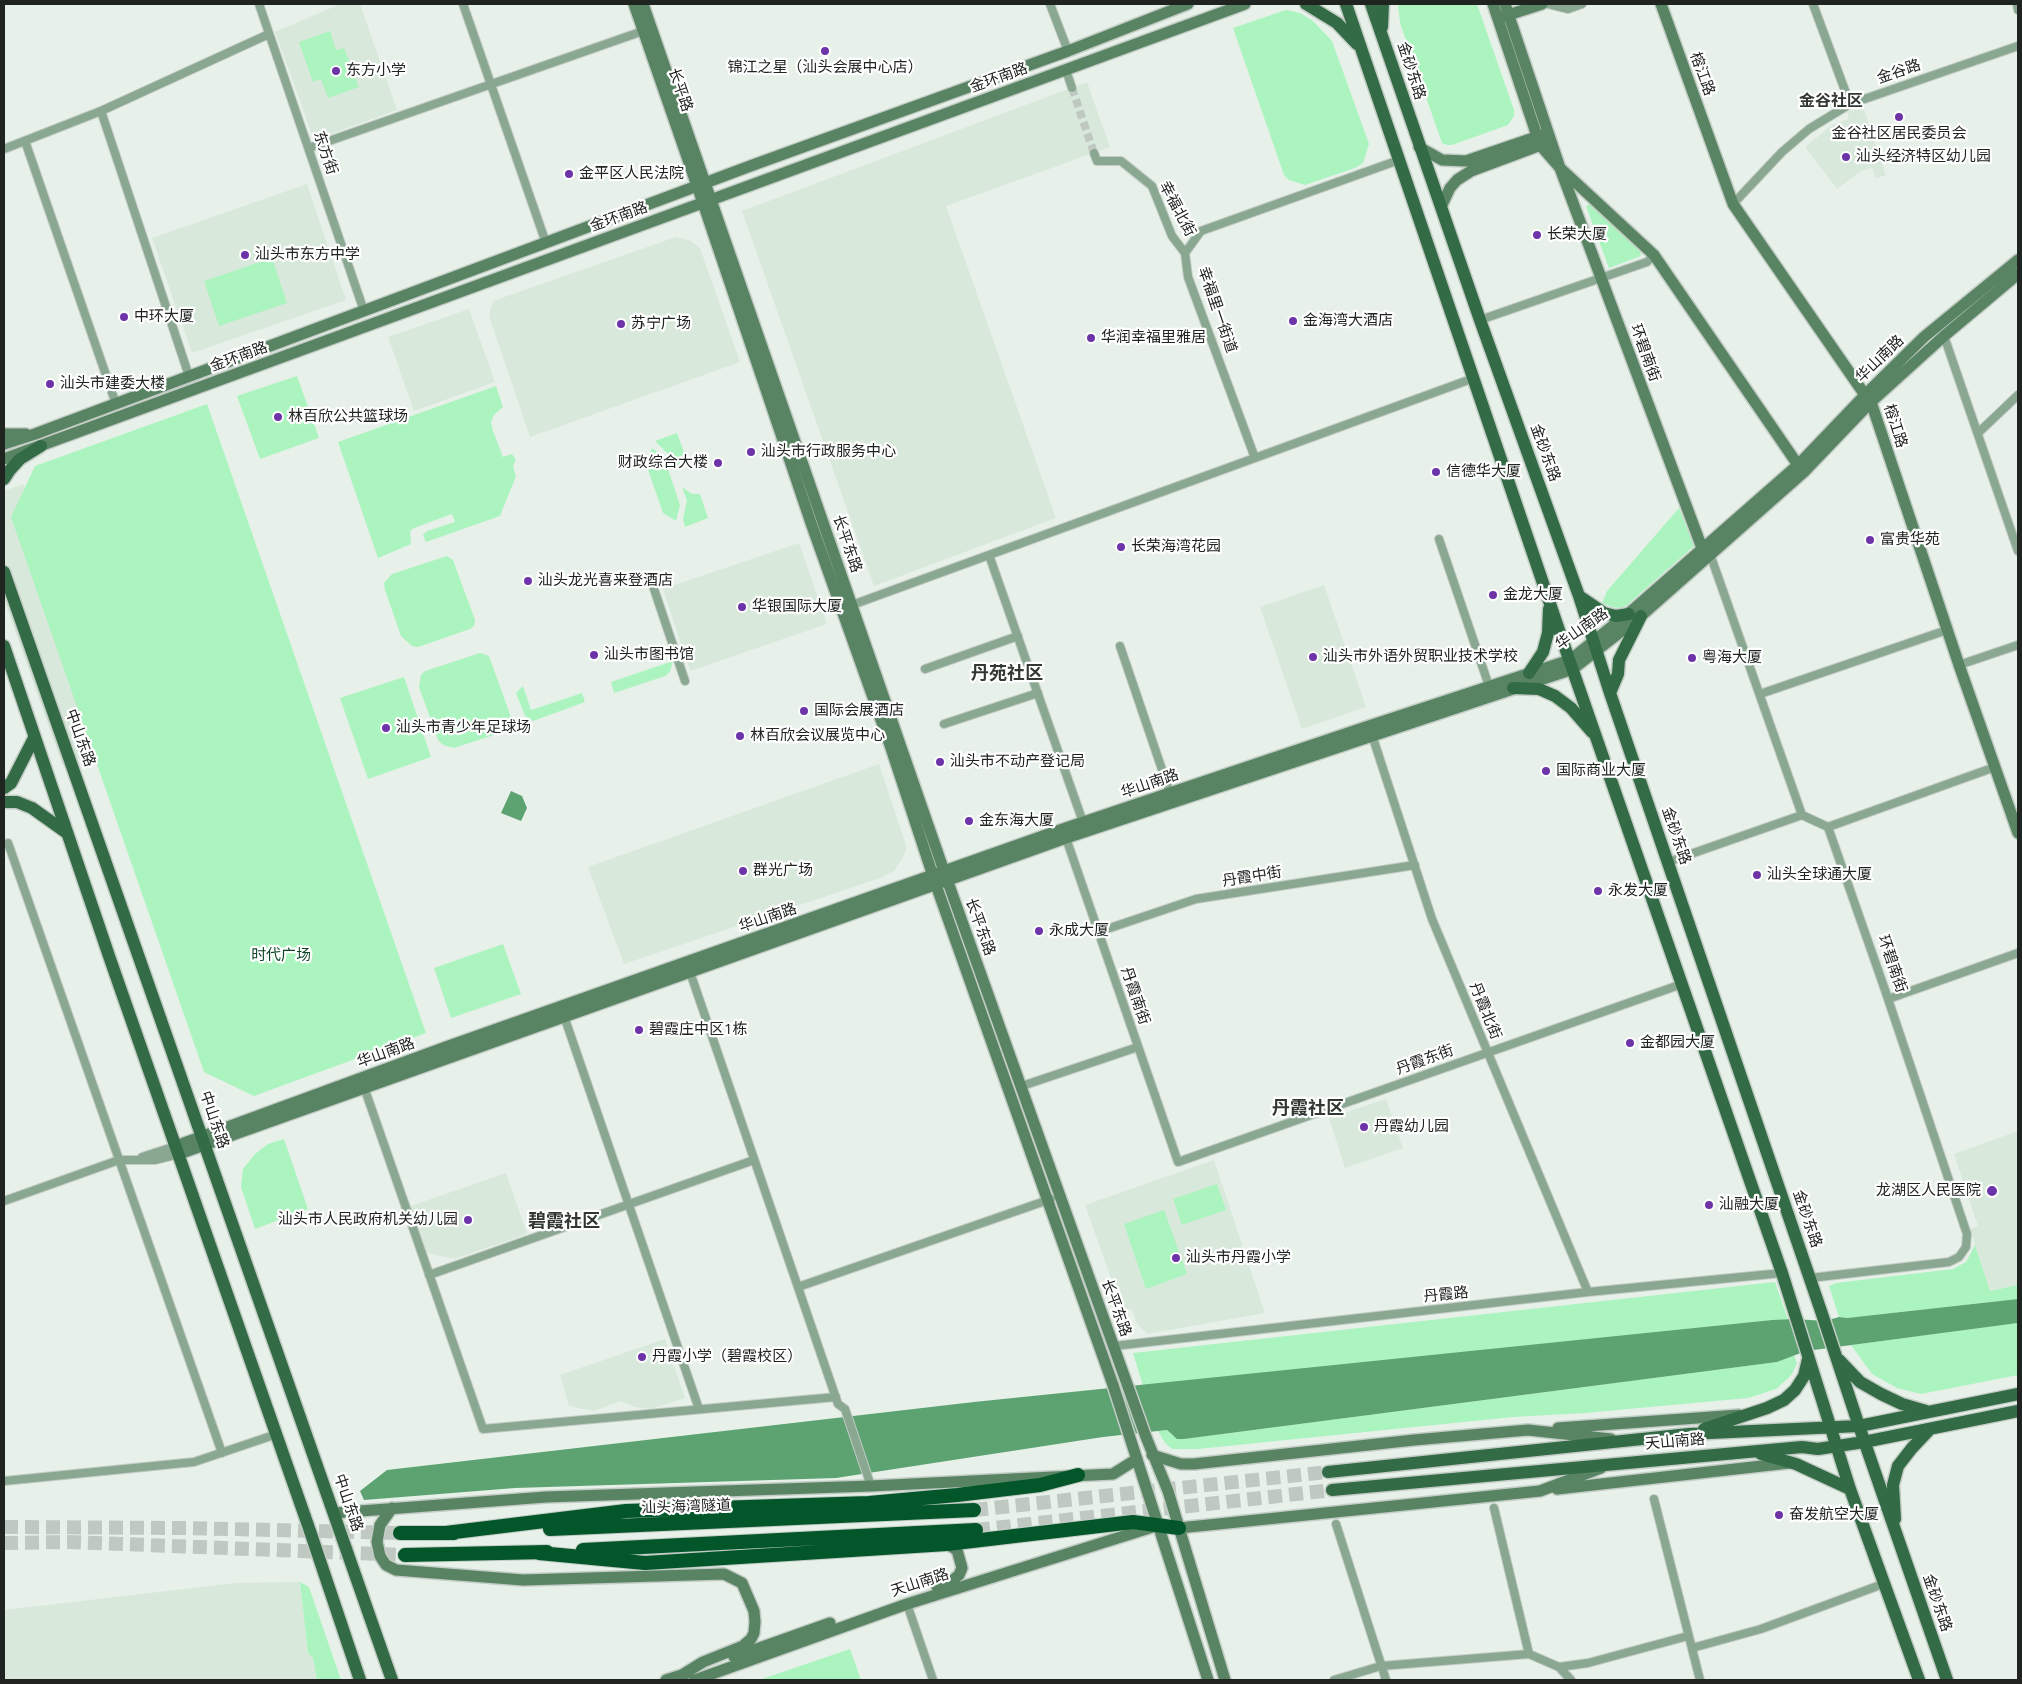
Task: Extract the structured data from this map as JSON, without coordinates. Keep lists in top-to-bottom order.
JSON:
{
  "streets": {
    "highway": ["汕头海湾隧道"],
    "main road": ["金砂东路", "中山东路", "天山南路"],
    "street": [
      "金谷路",
      "榕江路",
      "金环南路",
      "长平路",
      "东方街",
      "幸福北街",
      "幸福里一街道",
      "环碧南街",
      "华山南路",
      "长平东路",
      "丹霞中街",
      "丹霞南街",
      "丹霞北街",
      "丹霞东街",
      "丹霞路"
    ]
  },
  "crossings": [
    ["金砂东路", "环碧南街"],
    ["金砂东路", "华山南路"],
    ["金砂东路", "天山南路"],
    ["金谷路", "榕江路"],
    ["榕江路", "华山南路"],
    ["金环南路", "长平路"],
    ["金环南路", "东方街"],
    ["金环南路", "长平东路"],
    ["长平路", "长平东路"],
    ["幸福北街", "幸福里一街道"],
    ["环碧南街", "华山南路"],
    ["华山南路", "长平东路"],
    ["华山南路", "中山东路"],
    ["华山南路", "丹霞南街"],
    ["华山南路", "丹霞北街"],
    ["长平东路", "丹霞路"],
    ["长平东路", "天山南路"],
    ["丹霞中街", "丹霞南街"],
    ["丹霞中街", "丹霞北街"],
    ["丹霞南街", "丹霞东街"],
    ["丹霞北街", "丹霞东街"],
    ["丹霞北街", "丹霞路"]
  ],
  "districts": [
    "金谷社区",
    "丹苑社区",
    "丹霞社区",
    "碧霞社区"
  ],
  "parks": ["时代广场"],
  "places": [
    "锦江之星（汕头会展中心店）",
    "东方小学",
    "金谷社区居民委员会",
    "汕头经济特区幼儿园",
    "金平区人民法院",
    "长荣大厦",
    "汕头市东方中学",
    "中环大厦",
    "金海湾大酒店",
    "苏宁广场",
    "华润幸福里雅居",
    "汕头市建委大楼",
    "林百欣公共篮球场",
    "汕头市行政服务中心",
    "财政综合大楼",
    "信德华大厦",
    "富贵华苑",
    "长荣海湾花园",
    "汕头龙光喜来登酒店",
    "金龙大厦",
    "华银国际大厦",
    "汕头市图书馆",
    "汕头市外语外贸职业技术学校",
    "粤海大厦",
    "国际会展酒店",
    "汕头市青少年足球场",
    "林百欣会议展览中心",
    "汕头市不动产登记局",
    "国际商业大厦",
    "金东海大厦",
    "群光广场",
    "汕头全球通大厦",
    "永发大厦",
    "永成大厦",
    "碧霞庄中区1栋",
    "金都园大厦",
    "丹霞幼儿园",
    "龙湖区人民医院",
    "汕融大厦",
    "汕头市人民政府机关幼儿园",
    "汕头市丹霞小学",
    "丹霞小学（碧霞校区）",
    "奋发航空大厦"
  ]
}
